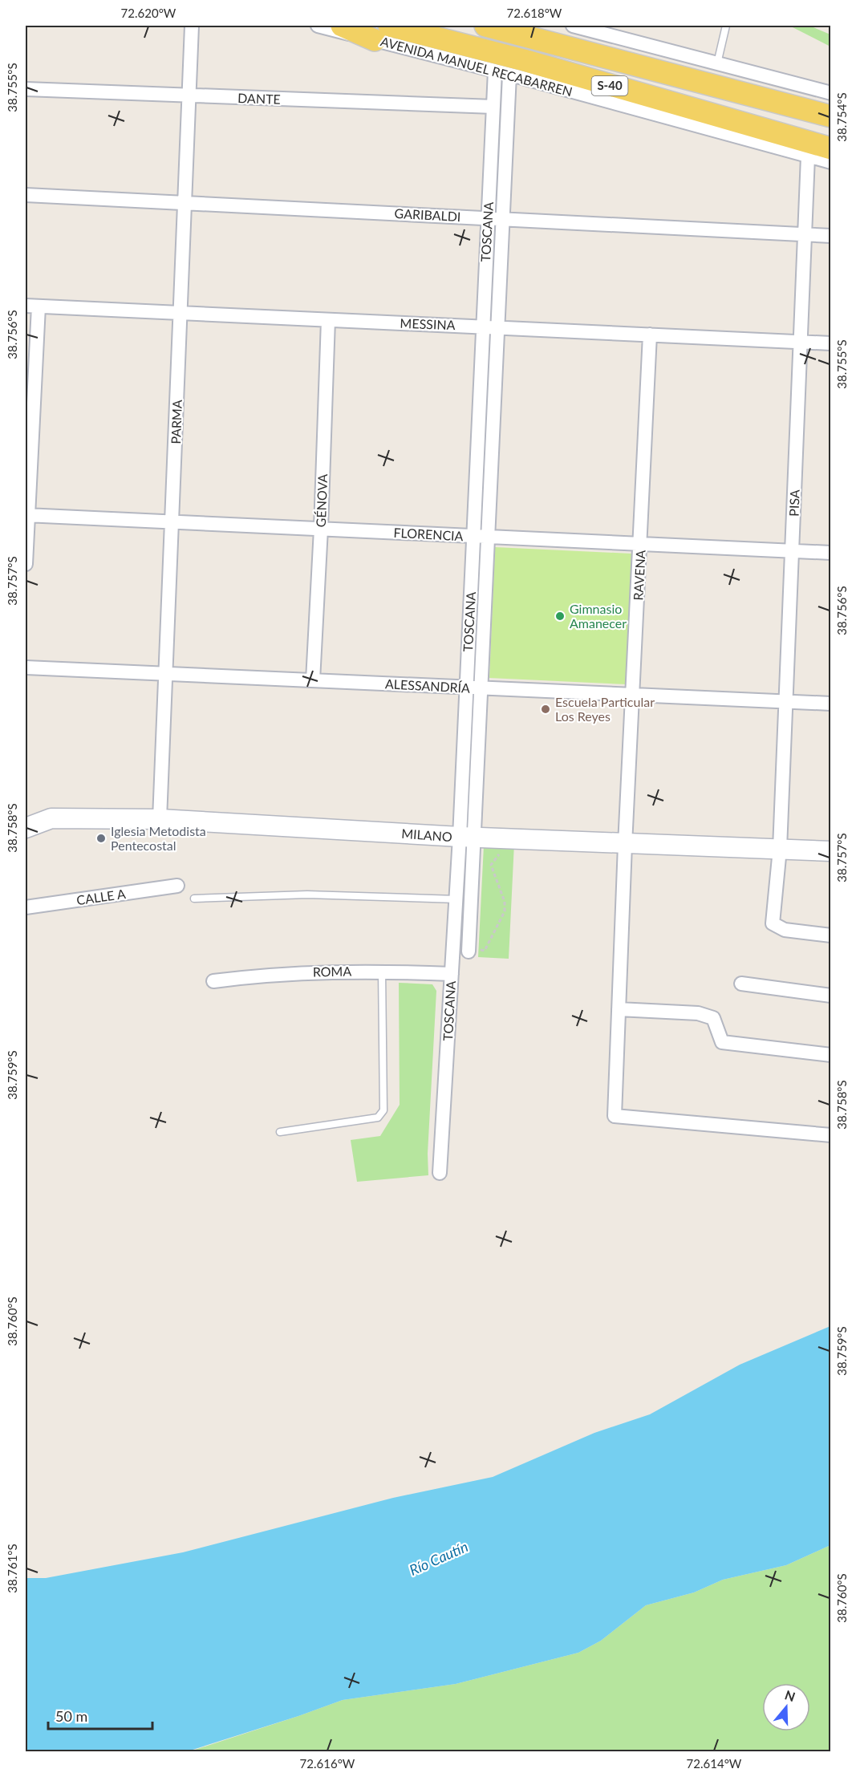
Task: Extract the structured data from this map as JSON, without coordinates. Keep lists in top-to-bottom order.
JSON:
{
  "streets": {
    "main road": ["AVENIDA MANUEL RECABARREN", "S-40"],
    "street": [
      "DANTE",
      "GARIBALDI",
      "TOSCANA",
      "MESSINA",
      "PARMA",
      "GÉNOVA",
      "PISA",
      "FLORENCIA",
      "RAVENA",
      "ALESSANDRÍA",
      "MILANO",
      "CALLE A",
      "ROMA"
    ]
  },
  "crossings": [
    ["AVENIDA MANUEL RECABARREN", "TOSCANA"],
    ["AVENIDA MANUEL RECABARREN", "PISA"],
    ["DANTE", "TOSCANA"],
    ["DANTE", "PARMA"],
    ["GARIBALDI", "TOSCANA"],
    ["GARIBALDI", "PARMA"],
    ["GARIBALDI", "PISA"],
    ["TOSCANA", "MESSINA"],
    ["TOSCANA", "FLORENCIA"],
    ["TOSCANA", "ALESSANDRÍA"],
    ["TOSCANA", "MILANO"],
    ["TOSCANA", "ROMA"],
    ["MESSINA", "PARMA"],
    ["MESSINA", "GÉNOVA"],
    ["MESSINA", "PISA"],
    ["MESSINA", "RAVENA"],
    ["PARMA", "FLORENCIA"],
    ["PARMA", "ALESSANDRÍA"],
    ["PARMA", "MILANO"],
    ["GÉNOVA", "FLORENCIA"],
    ["GÉNOVA", "ALESSANDRÍA"],
    ["PISA", "FLORENCIA"],
    ["PISA", "ALESSANDRÍA"],
    ["PISA", "MILANO"],
    ["FLORENCIA", "RAVENA"],
    ["RAVENA", "ALESSANDRÍA"],
    ["RAVENA", "MILANO"]
  ],
  "water": ["Río Cautín"],
  "places": ["Gimnasio Amanecer", "Escuela Particular Los Reyes", "Iglesia Metodista Pentecostal"],
  "scale_bar": "50 m",
  "north": "top",
  "coordinates": [
    "72.620°W",
    "72.618°W",
    "38.755°S",
    "38.754°S",
    "38.756°S",
    "38.757°S",
    "38.758°S",
    "38.759°S",
    "38.760°S",
    "38.761°S",
    "72.616°W",
    "72.614°W"
  ]
}
